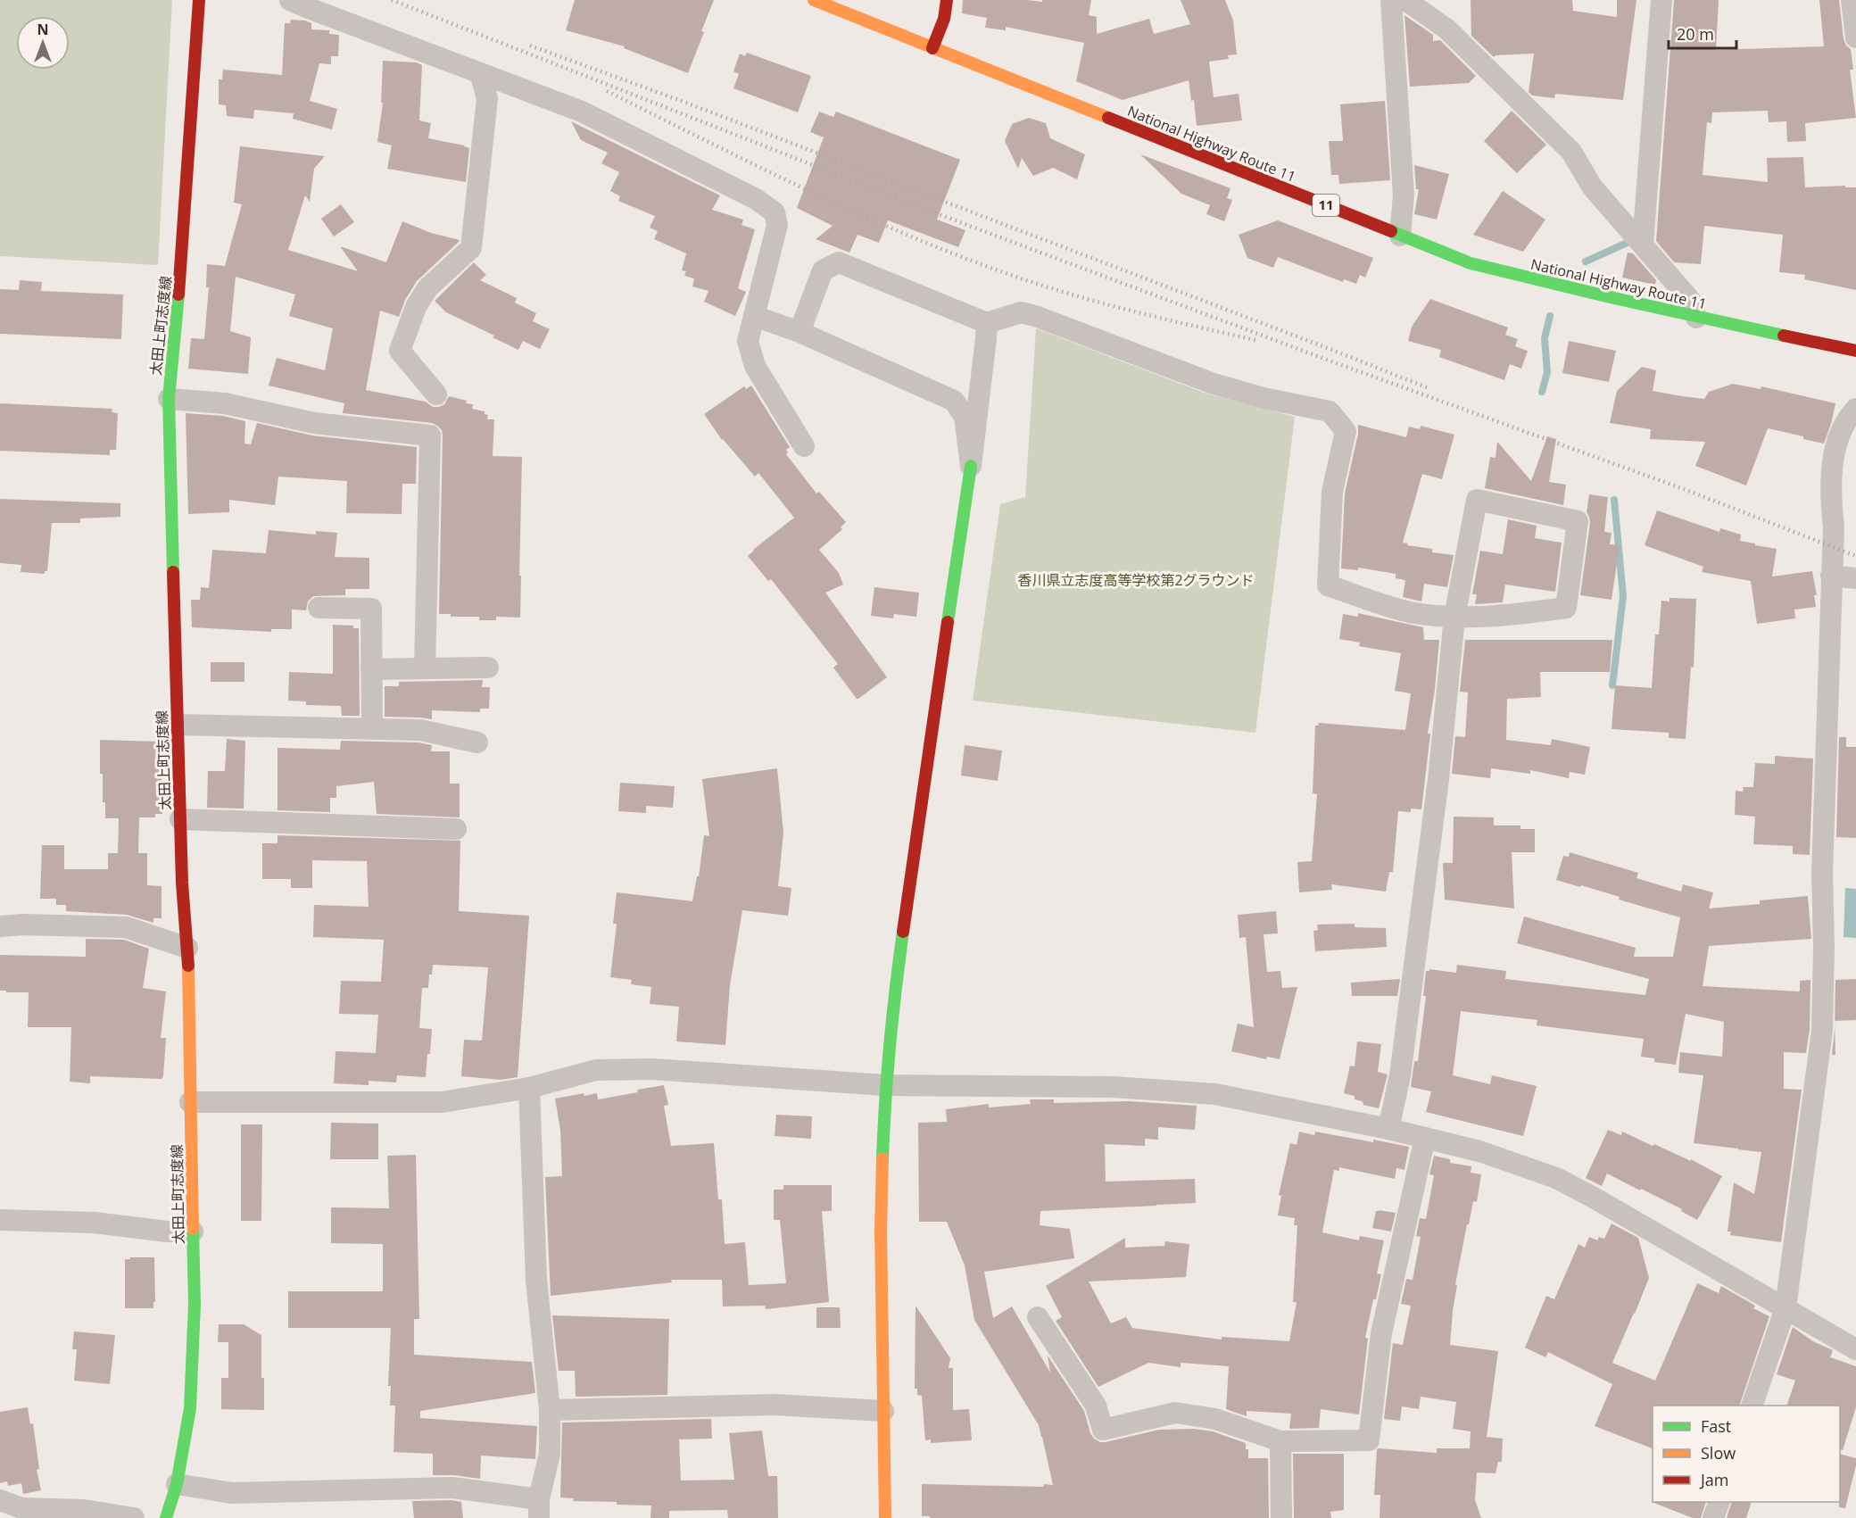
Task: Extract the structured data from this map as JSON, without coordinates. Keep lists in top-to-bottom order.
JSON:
{
  "streets": {
    "main road": ["National Highway Route 11", "11", "太田上町志度線"]
  },
  "parks": ["香川県立志度高等学校第2グラウンド"],
  "legend": ["Fast", "Slow", "Jam"],
  "scale_bar": "20 m",
  "north": "top"
}
